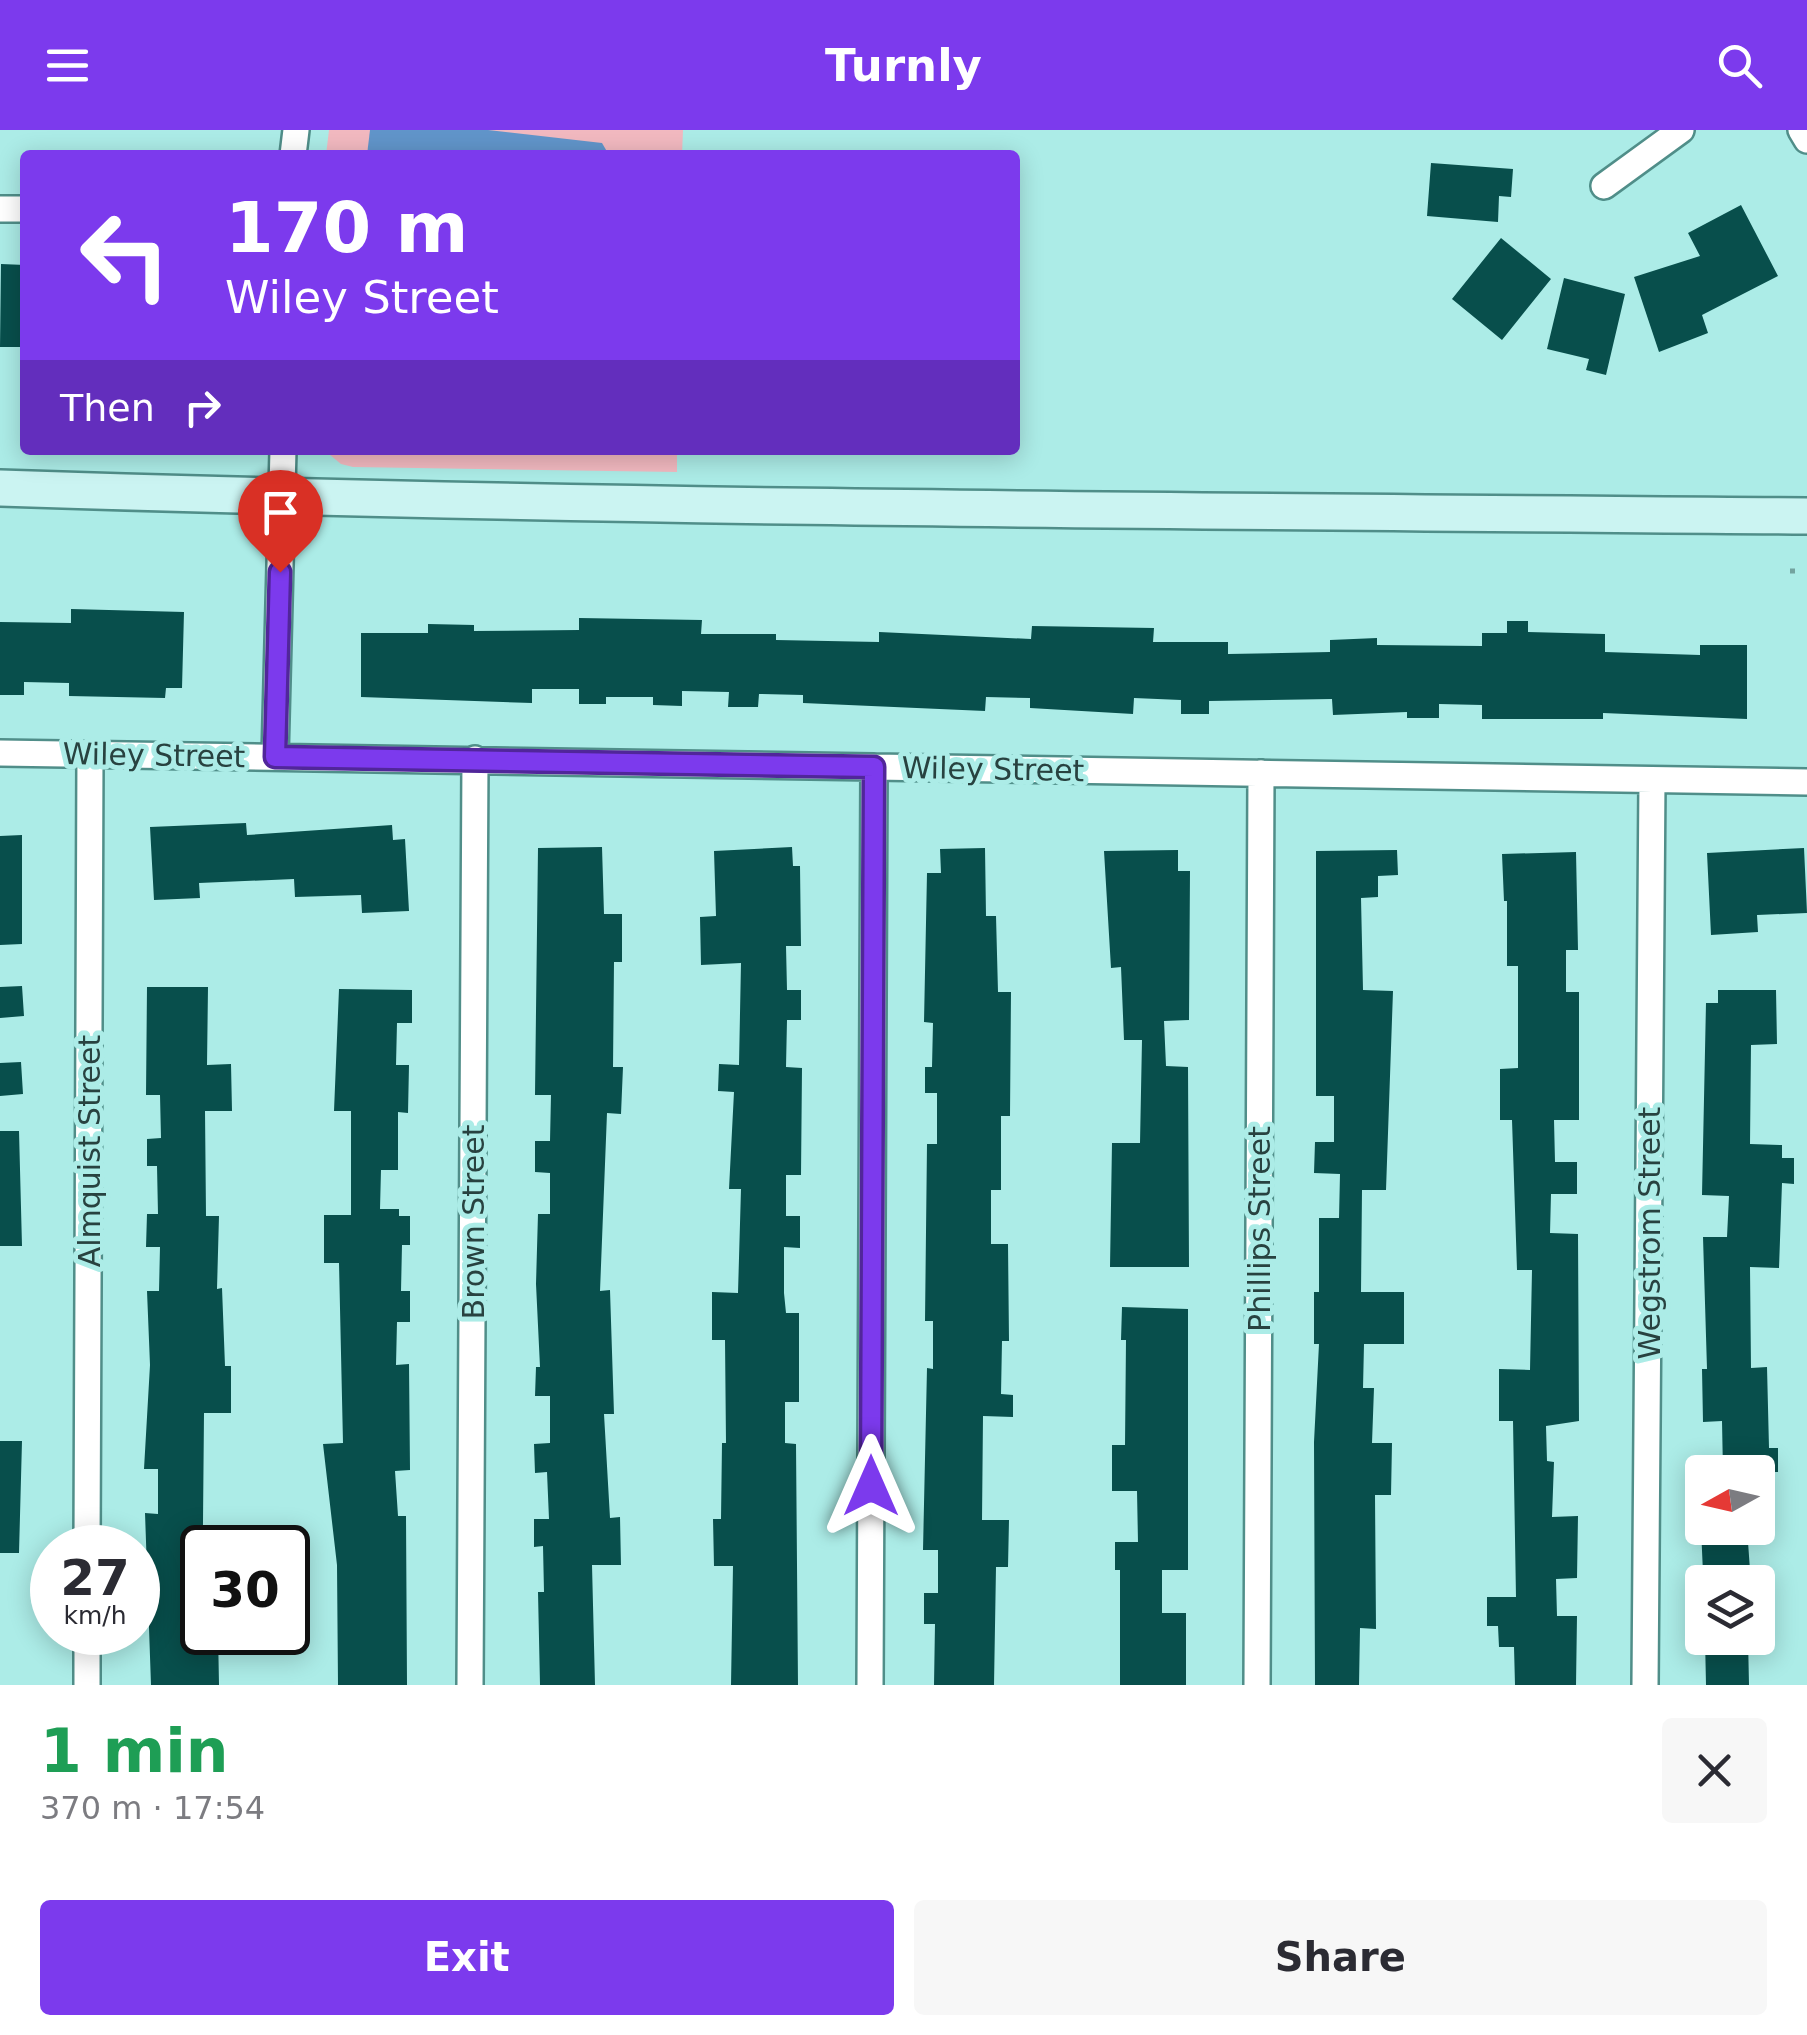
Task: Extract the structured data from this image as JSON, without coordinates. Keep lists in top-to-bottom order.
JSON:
{
  "streets": {
    "street": [
      "Wiley Street",
      "Almquist Street",
      "Brown Street",
      "Phillips Street",
      "Wegstrom Street"
    ]
  },
  "crossings": [
    ["Wiley Street", "Almquist Street"],
    ["Wiley Street", "Brown Street"],
    ["Wiley Street", "Phillips Street"],
    ["Wiley Street", "Wegstrom Street"]
  ],
  "north": "left",
  "page": {
    "header": "Turnly",
    "turn": ["170 m", "Wiley Street"],
    "then": "Then",
    "speed": "27 km/h",
    "limit": "30",
    "heading": ["1 min", "370 m · 17:54"],
    "buttons": ["Exit", "Share"]
  }
}
